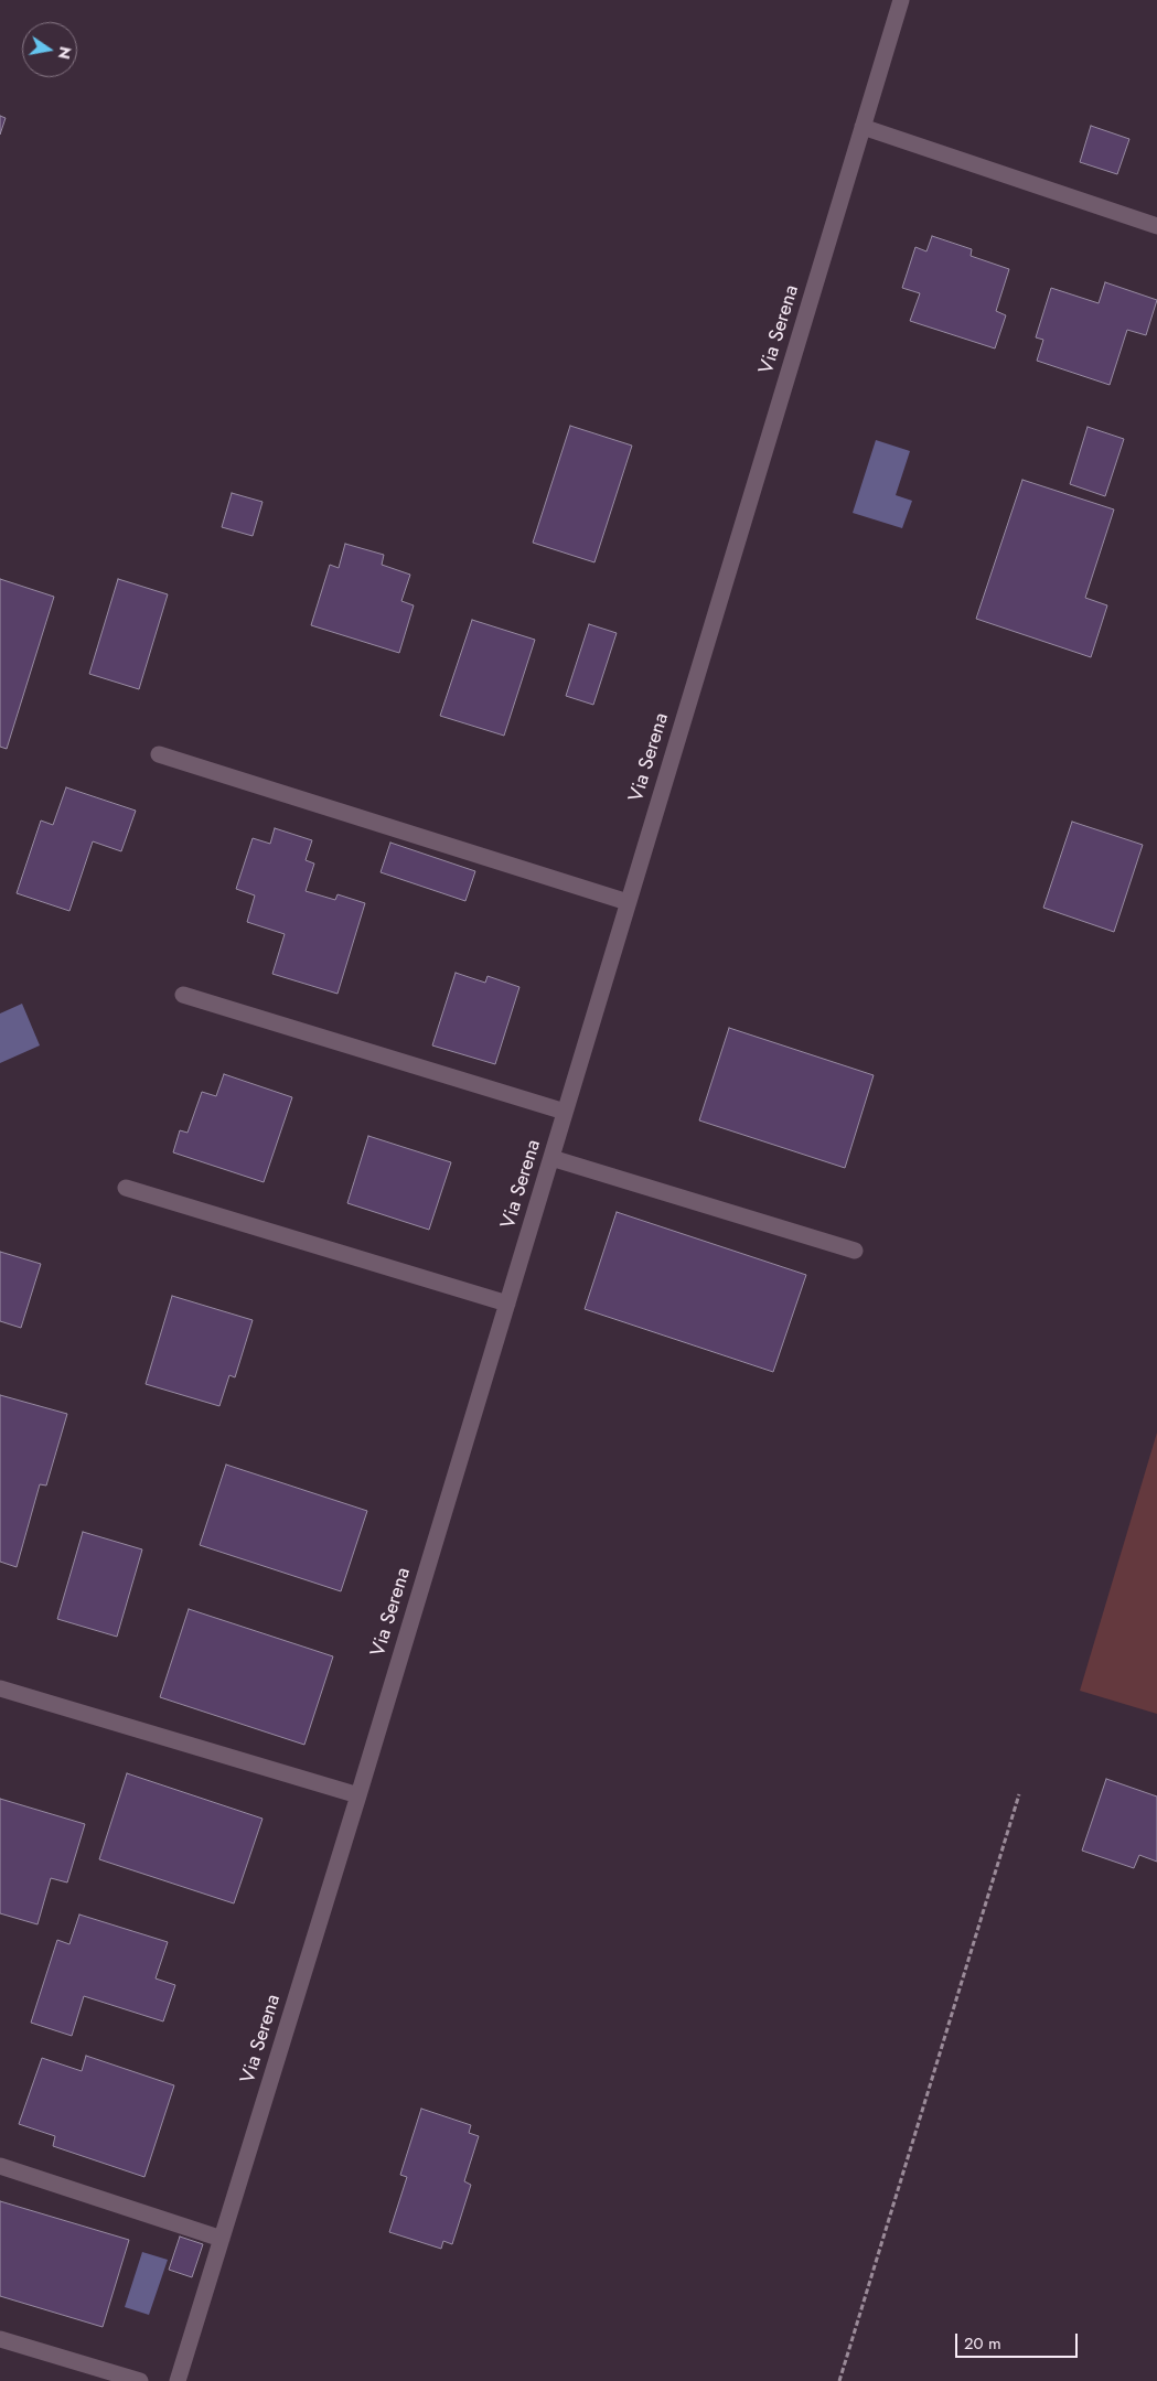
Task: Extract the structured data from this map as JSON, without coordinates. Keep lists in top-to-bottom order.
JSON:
{
  "streets": {
    "street": ["Via Serena"]
  },
  "scale_bar": "20 m",
  "north": "right"
}
